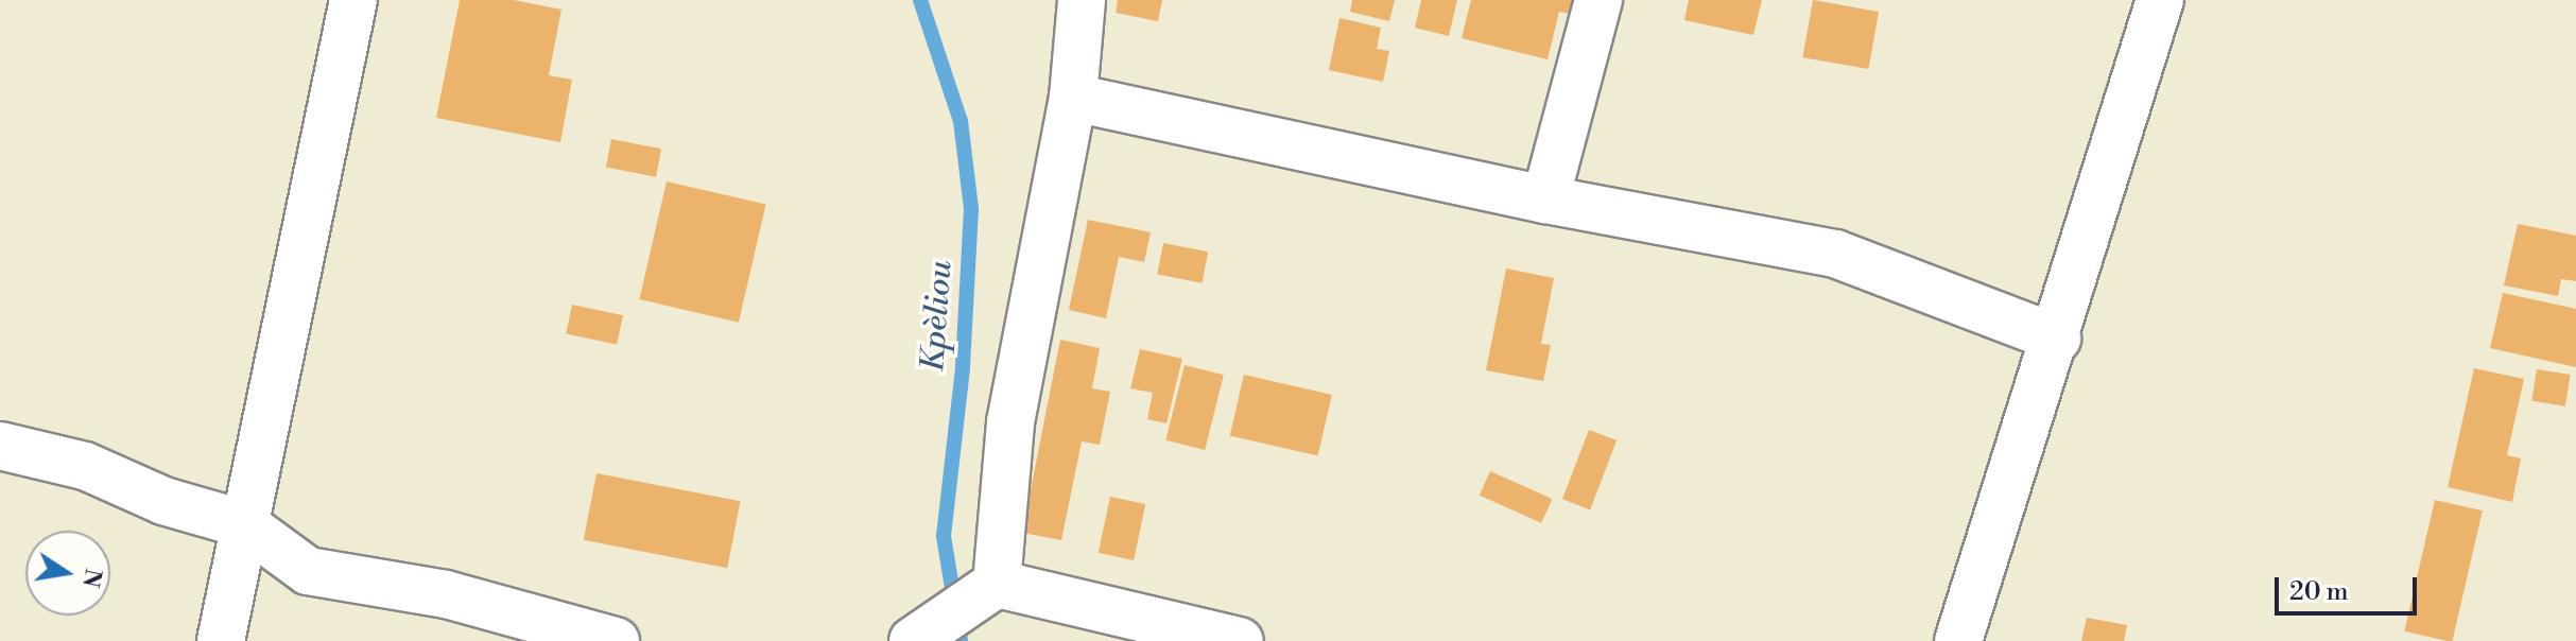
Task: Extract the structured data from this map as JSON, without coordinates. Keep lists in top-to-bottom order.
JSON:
{
  "water": ["Kpèliou"],
  "scale_bar": "20 m",
  "north": "right"
}
